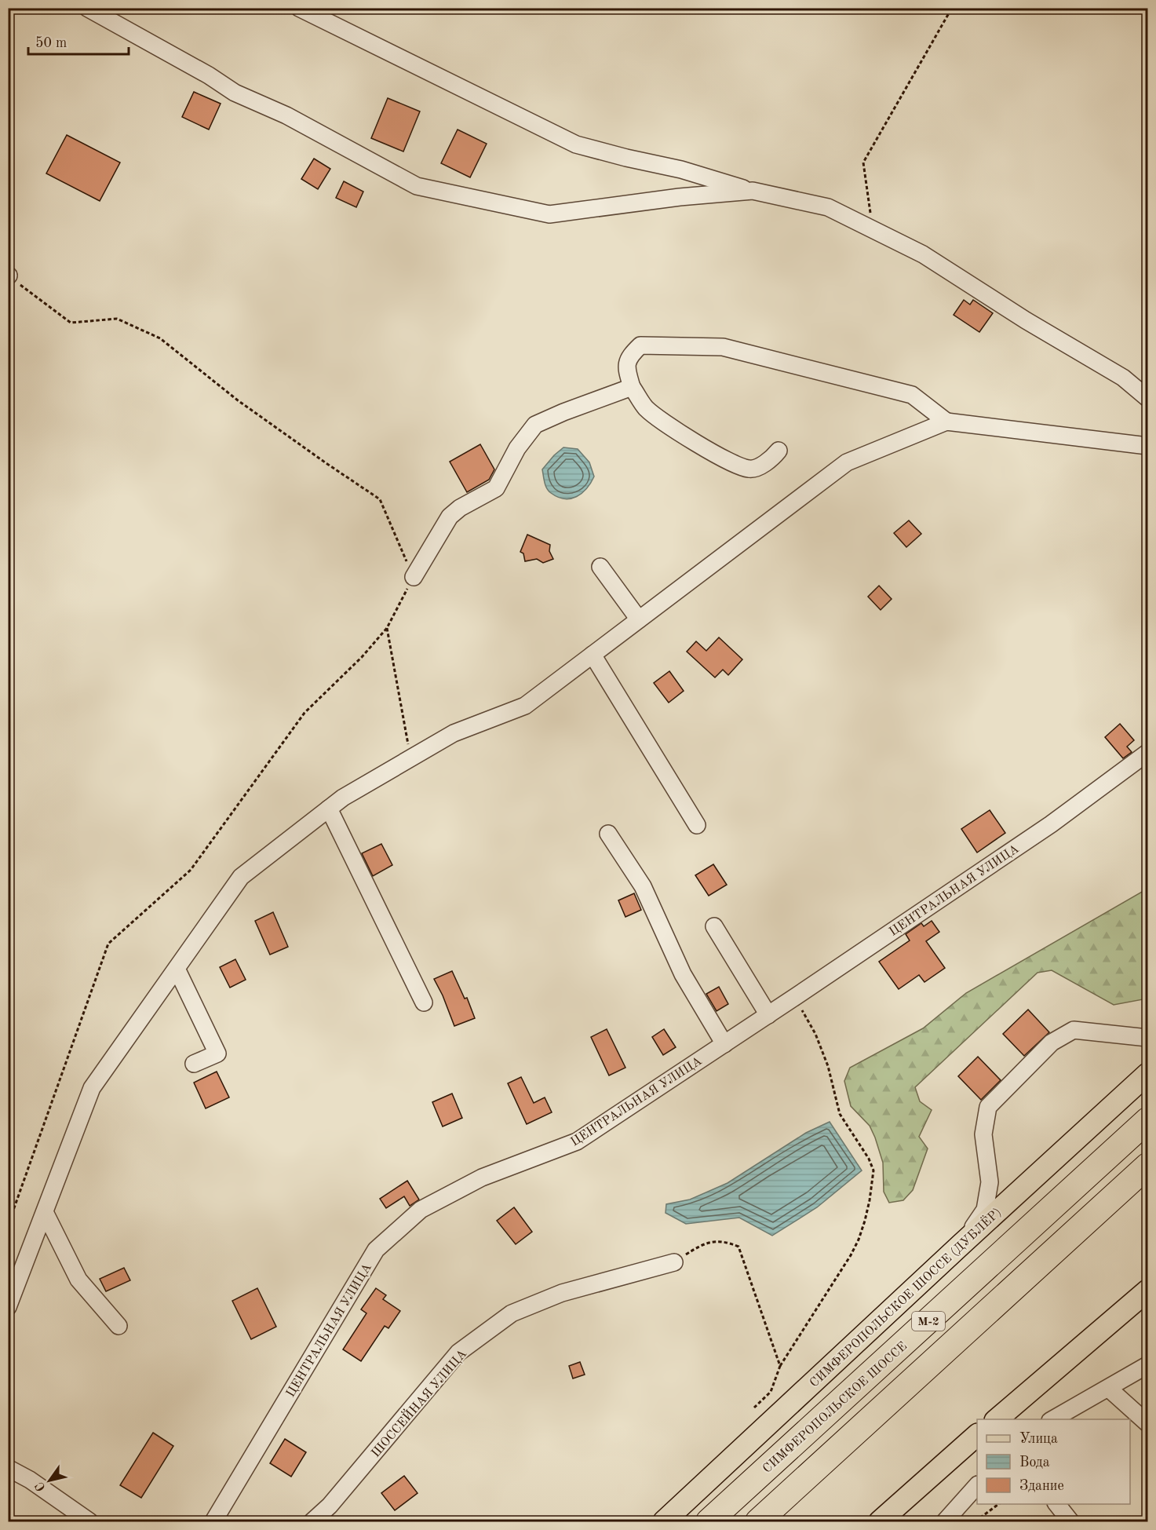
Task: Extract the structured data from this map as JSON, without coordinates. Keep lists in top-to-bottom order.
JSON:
{
  "streets": {
    "highway": ["М-2", "СИМФЕРОПОЛЬСКОЕ ШОССЕ"],
    "main road": ["СИМФЕРОПОЛЬСКОЕ ШОССЕ (ДУБЛЁР)"],
    "street": ["ЦЕНТРАЛЬНАЯ УЛИЦА", "ШОССЕЙНАЯ УЛИЦА"]
  },
  "legend": ["Улица", "Вода", "Здание"],
  "scale_bar": "50 m",
  "north": "bottom left"
}
